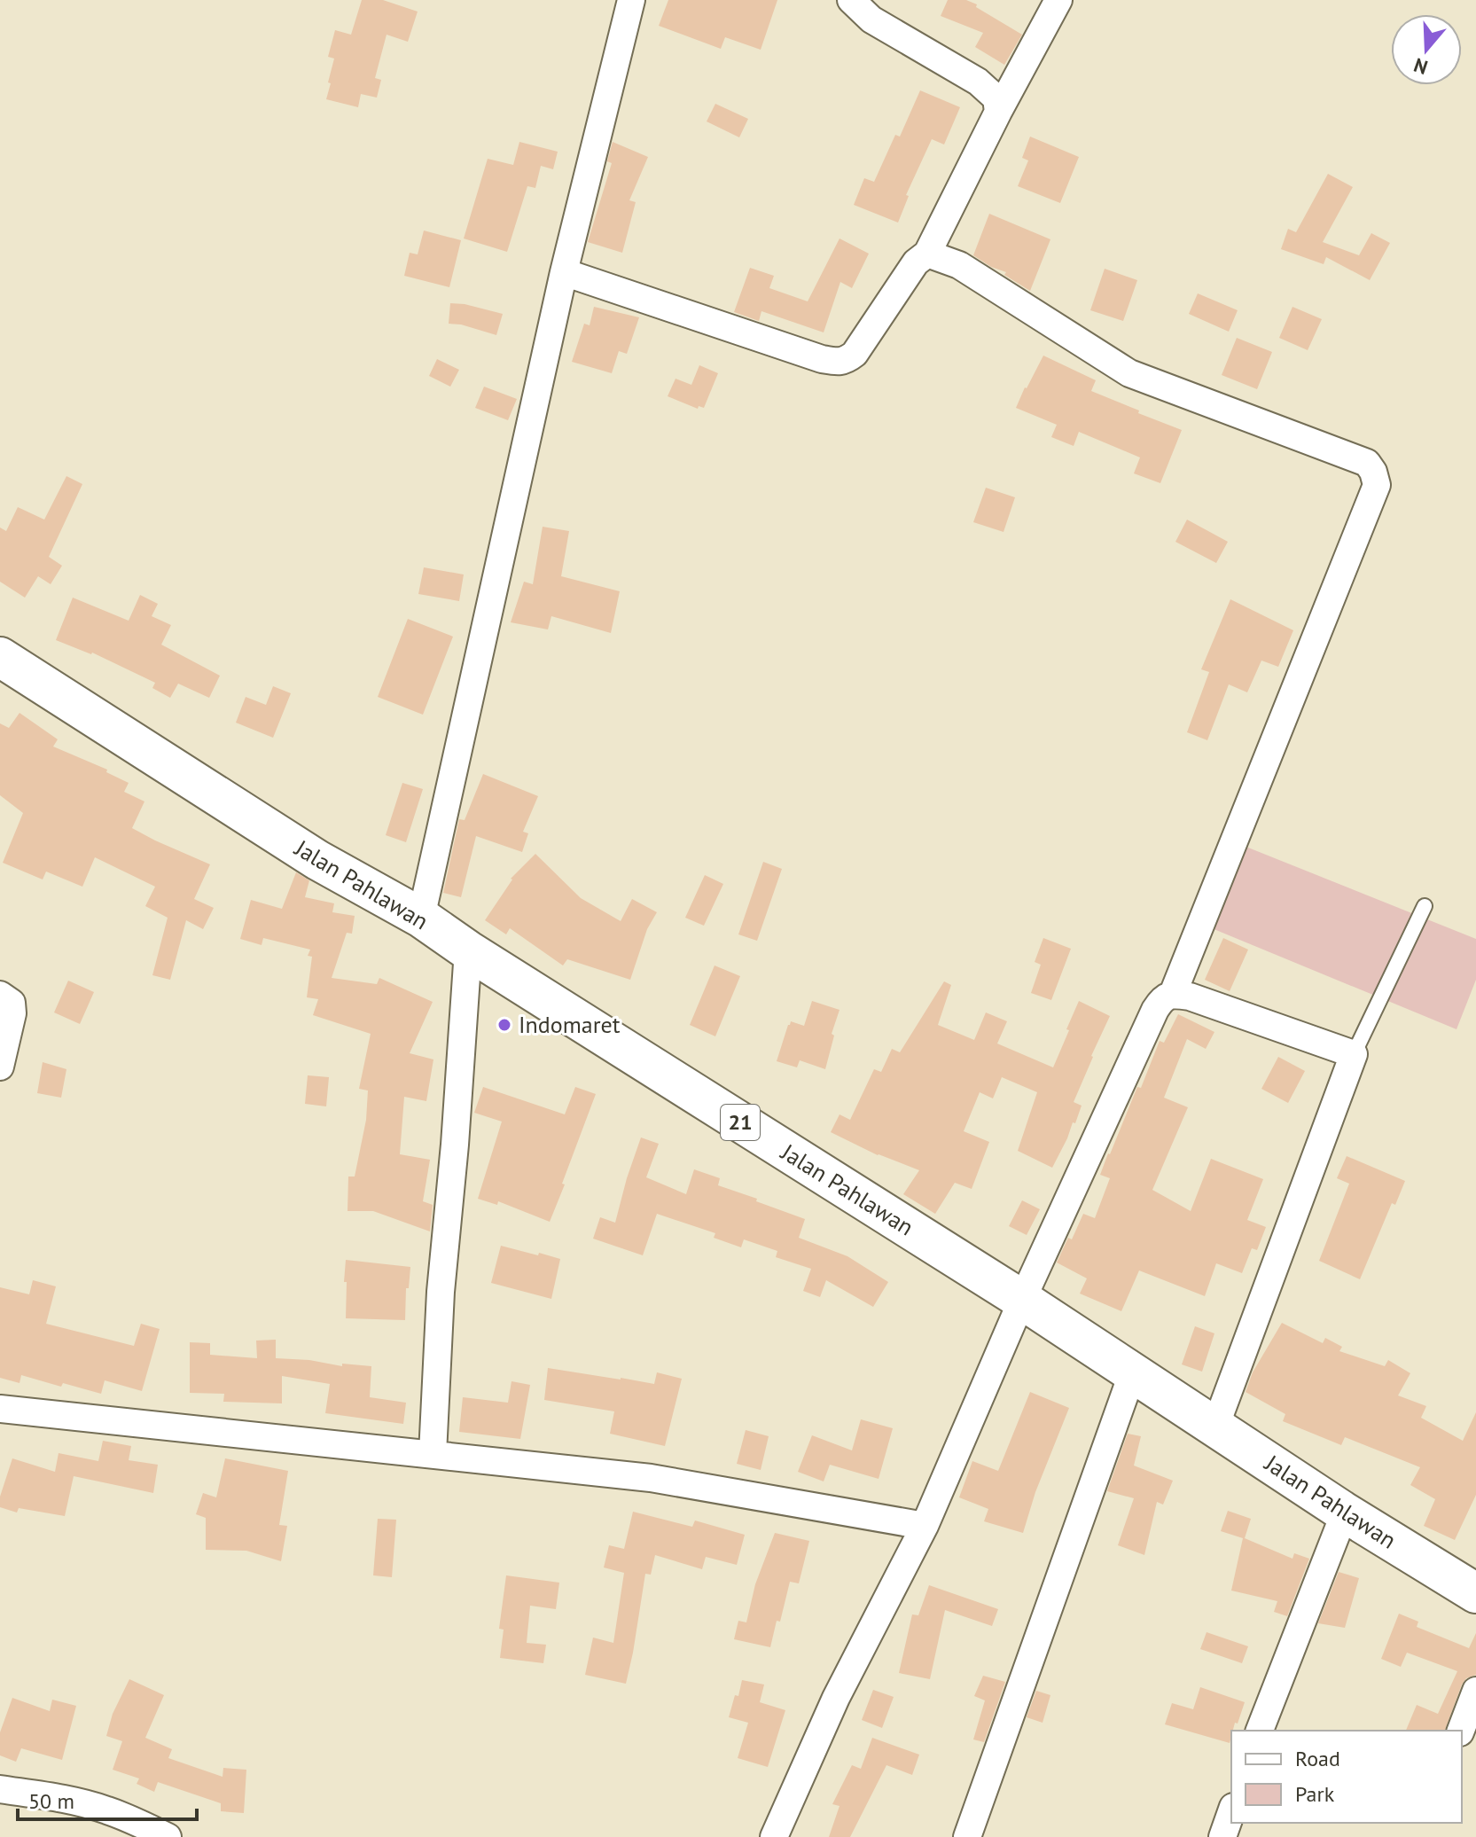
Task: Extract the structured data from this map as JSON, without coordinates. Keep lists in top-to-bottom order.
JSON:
{
  "streets": {
    "highway": ["Jalan Pahlawan", "21"]
  },
  "places": ["Indomaret"],
  "legend": ["Road", "Park"],
  "scale_bar": "50 m",
  "north": "bottom"
}
